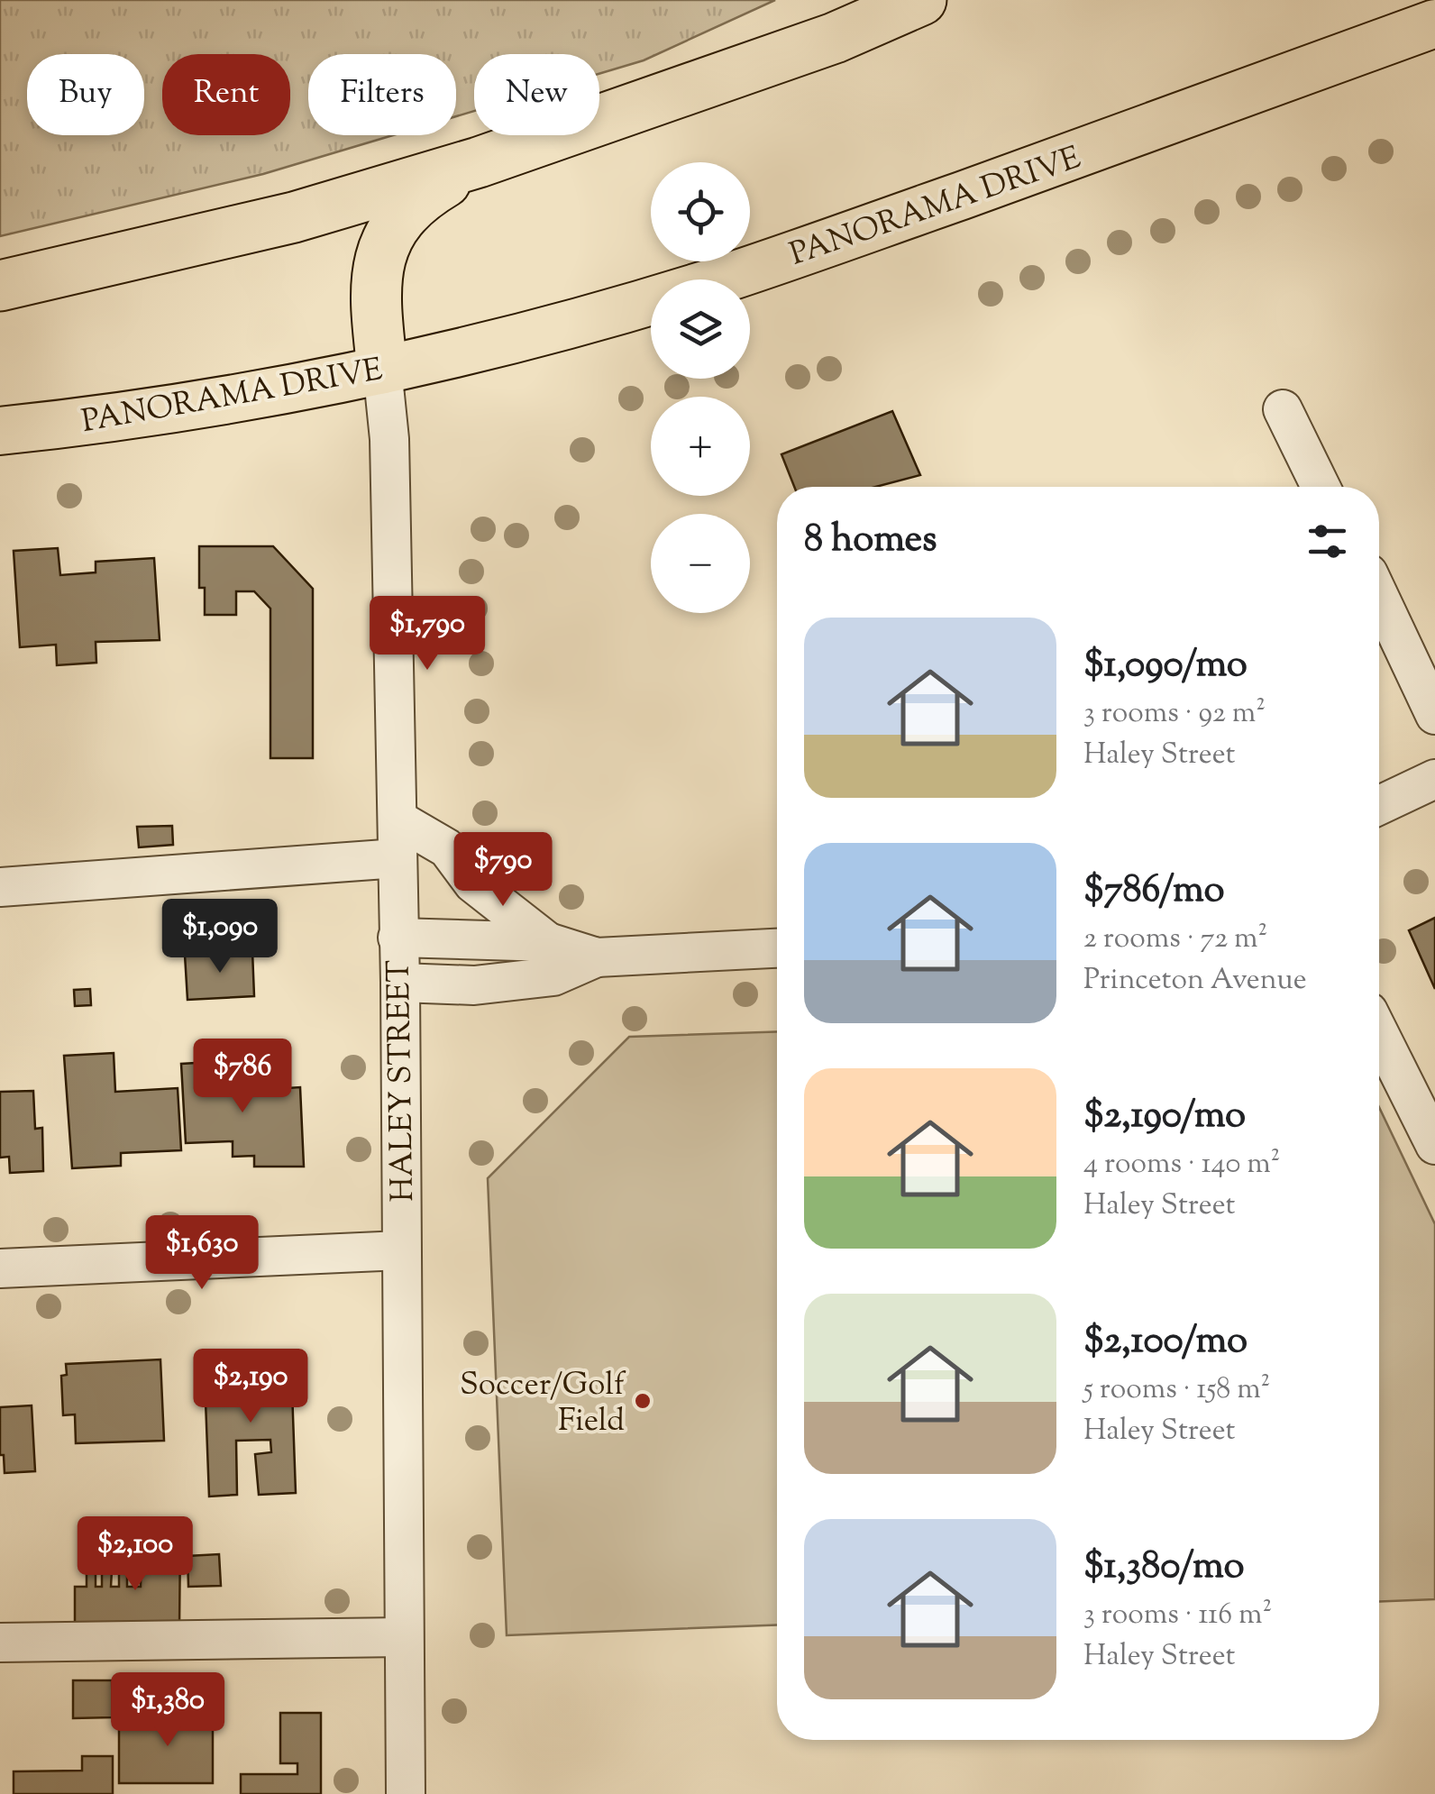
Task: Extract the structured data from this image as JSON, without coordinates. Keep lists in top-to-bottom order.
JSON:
{
  "streets": {
    "main road": ["PANORAMA DRIVE"],
    "street": ["HALEY STREET"]
  },
  "crossings": [
    ["PANORAMA DRIVE", "HALEY STREET"]
  ],
  "places": ["Soccer/Golf Field"],
  "page": {
    "chip": [
      "Buy",
      "Rent",
      "Filters",
      "New"
    ],
    "map_buttons": ["+", "−"],
    "heading": "8 homes",
    "list": [
      {
        "name": "$1,090/mo",
        "note": "3 rooms · 92 m² · Haley Street"
      },
      {
        "name": "$786/mo",
        "note": "2 rooms · 72 m² · Princeton Avenue"
      },
      {
        "name": "$2,190/mo",
        "note": "4 rooms · 140 m² · Haley Street"
      },
      {
        "name": "$2,100/mo",
        "note": "5 rooms · 158 m² · Haley Street"
      },
      {
        "name": "$1,380/mo",
        "note": "3 rooms · 116 m² · Haley Street"
      }
    ],
    "price": [
      "$1,790",
      "$790",
      "$1,090",
      "$786",
      "$1,630",
      "$2,190",
      "$2,100",
      "$1,380"
    ]
  }
}
